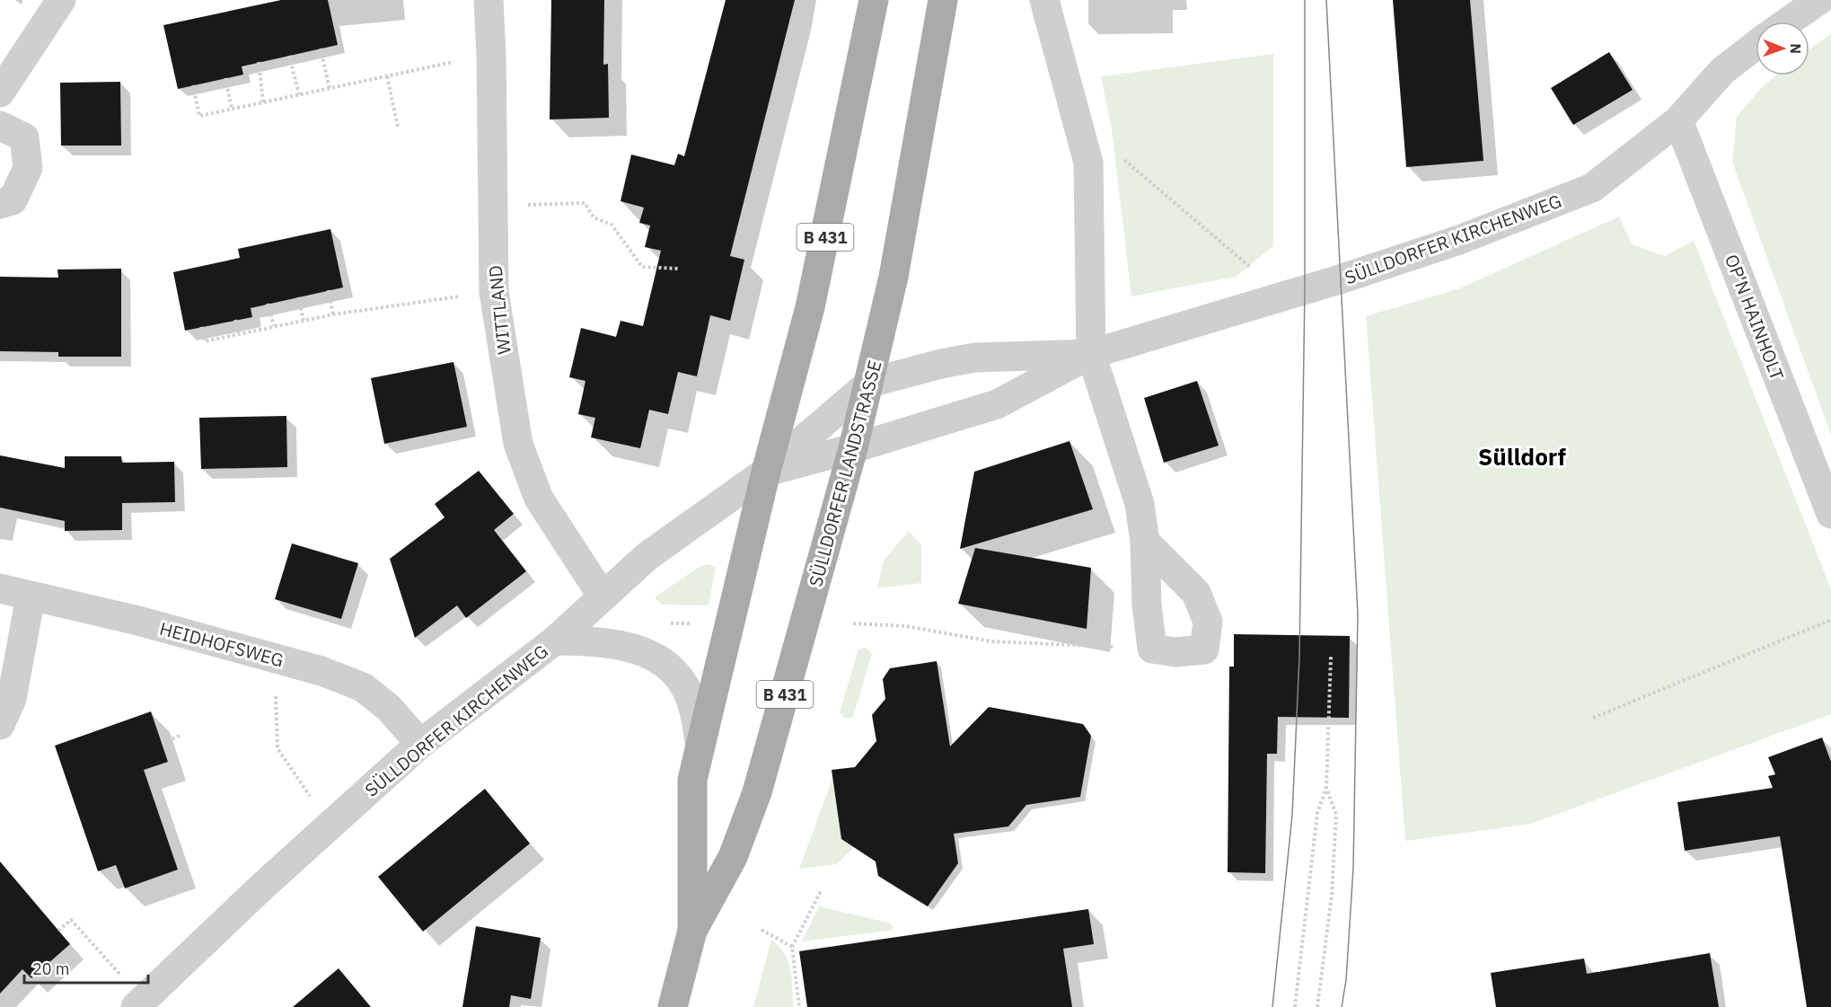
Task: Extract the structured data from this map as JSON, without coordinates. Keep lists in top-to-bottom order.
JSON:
{
  "streets": {
    "main road": ["B 431", "SÜLLDORFER LANDSTRASSE"],
    "street": [
      "SÜLLDORFER KIRCHENWEG",
      "WITTLAND",
      "OP'N HAINHOLT",
      "HEIDHOFSWEG"
    ]
  },
  "crossings": [
    ["SÜLLDORFER KIRCHENWEG", "WITTLAND"],
    ["SÜLLDORFER KIRCHENWEG", "OP'N HAINHOLT"],
    ["SÜLLDORFER KIRCHENWEG", "SÜLLDORFER LANDSTRASSE"],
    ["SÜLLDORFER KIRCHENWEG", "HEIDHOFSWEG"]
  ],
  "districts": ["Sülldorf"],
  "scale_bar": "20 m",
  "north": "right"
}
